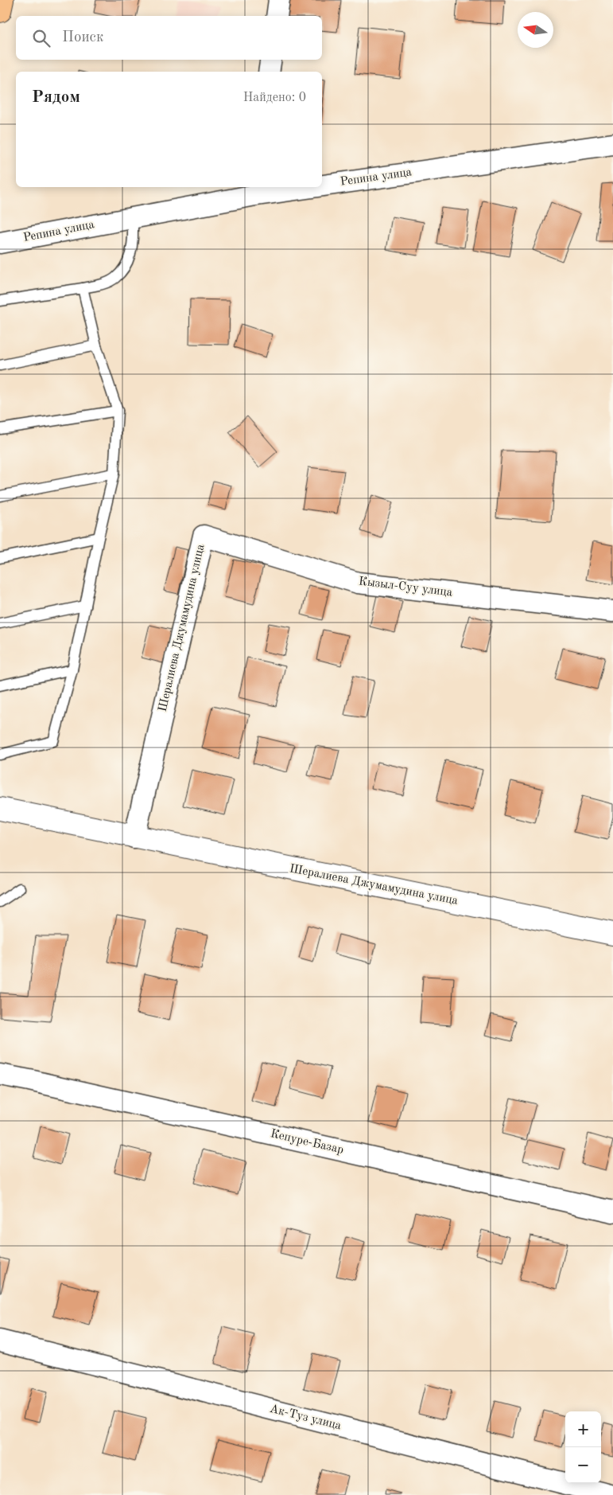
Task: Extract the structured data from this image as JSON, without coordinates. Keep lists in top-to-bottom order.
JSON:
{
  "streets": {
    "street": [
      "Репина улица",
      "Кызыл-Суу улица",
      "Шералиева Джумамудина улица",
      "Кепуре-Базар",
      "Ак-Туз улица"
    ]
  },
  "crossings": [
    ["Кызыл-Суу улица", "Шералиева Джумамудина улица"]
  ],
  "north": "left",
  "page": {
    "search": "Поиск",
    "heading": ["Рядом", "Найдено: 0"],
    "map_buttons": ["+", "−"]
  }
}
